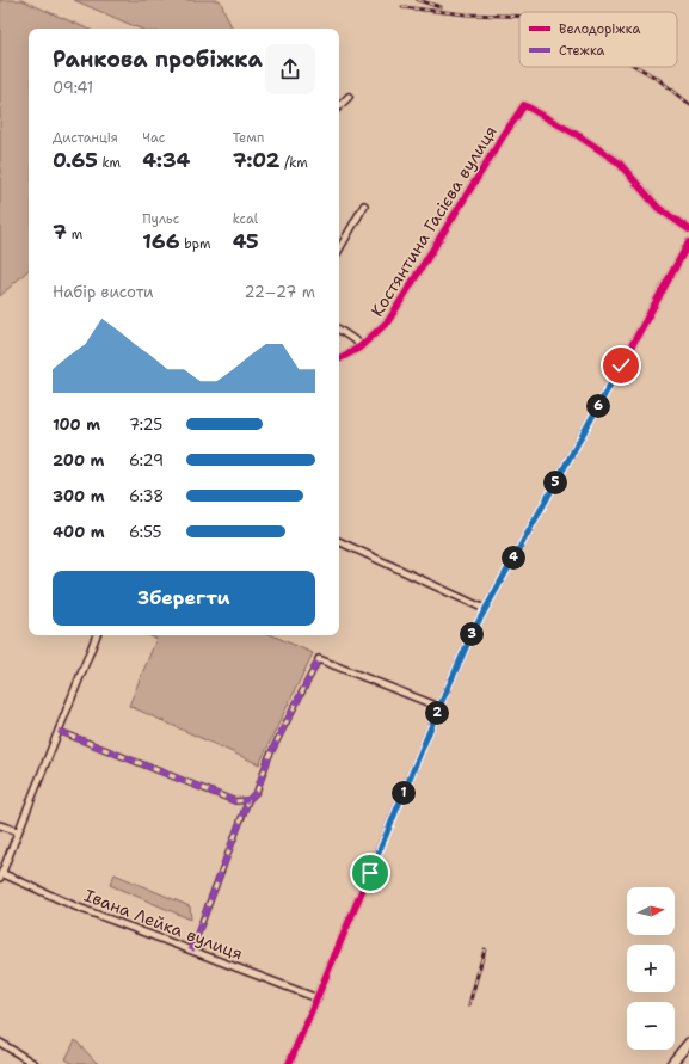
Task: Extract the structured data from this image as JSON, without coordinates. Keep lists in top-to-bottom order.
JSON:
{
  "streets": {
    "street": ["Костянтина Гасієва вулиця", "Івана Лейка вулиця"]
  },
  "legend": ["Велодоріжка", "Стежка"],
  "north": "right",
  "page": {
    "heading": ["Ранкова пробіжка", "09:41"],
    "stats": [
      ["Дистанція", "0.65 km"],
      ["Час", "4:34"],
      ["Темп", "7:02 /km"],
      ["7 m"],
      ["Пульс", "166 bpm"],
      ["kcal", "45"]
    ],
    "chart": ["Набір висоти", "22–27 m"],
    "pins": [
      "6",
      "5",
      "4",
      "3",
      "2",
      "1"
    ],
    "list": [
      {
        "name": "100 m",
        "note": "7:25"
      },
      {
        "name": "200 m",
        "note": "6:29"
      },
      {
        "name": "300 m",
        "note": "6:38"
      },
      {
        "name": "400 m",
        "note": "6:55"
      }
    ],
    "buttons": "Зберегти",
    "map_buttons": ["+", "−"]
  }
}
